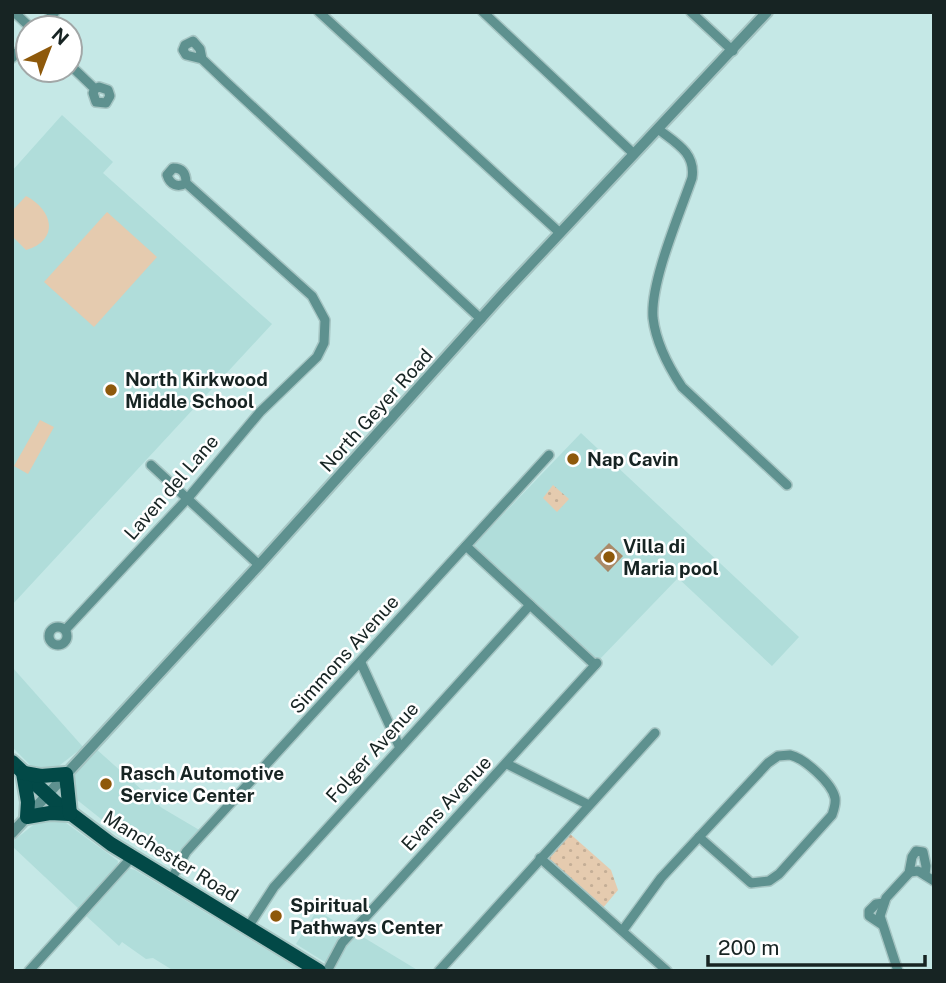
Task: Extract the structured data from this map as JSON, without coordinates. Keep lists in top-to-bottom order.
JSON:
{
  "streets": {
    "main road": ["Manchester Road"],
    "street": [
      "North Geyer Road",
      "Laven del Lane",
      "Simmons Avenue",
      "Folger Avenue",
      "Evans Avenue"
    ]
  },
  "crossings": [
    ["North Geyer Road", "Manchester Road"],
    ["Simmons Avenue", "Manchester Road"],
    ["Folger Avenue", "Evans Avenue"],
    ["Folger Avenue", "Manchester Road"]
  ],
  "places": [
    "North Kirkwood Middle School",
    "Nap Cavin",
    "Villa di Maria pool",
    "Rasch Automotive Service Center",
    "Spiritual Pathways Center"
  ],
  "scale_bar": "200 m",
  "north": "top right"
}
